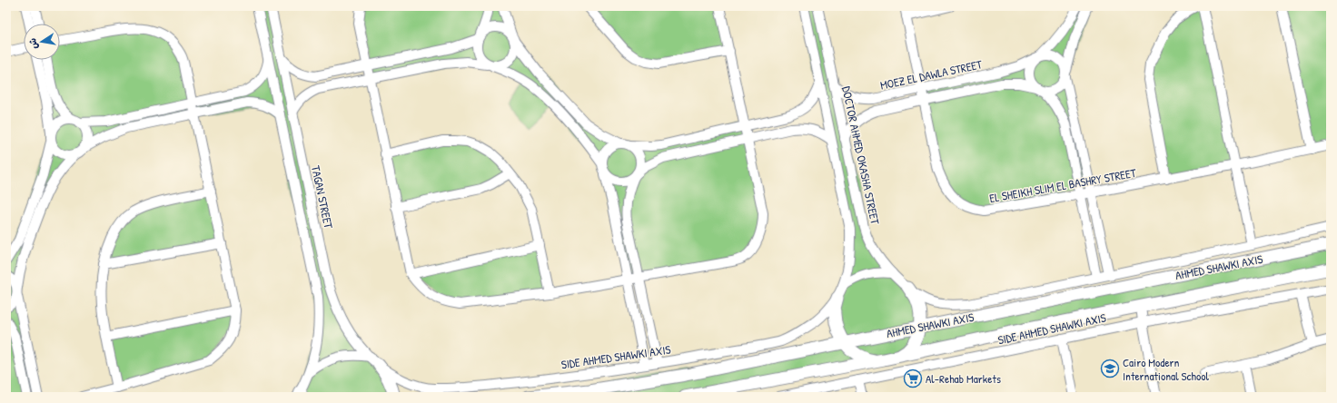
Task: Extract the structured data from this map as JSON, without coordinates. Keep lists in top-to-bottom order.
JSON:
{
  "streets": {
    "main road": ["AHMED SHAWKI AXIS"],
    "street": [
      "MOEZ EL DAWLA STREET",
      "DOCTOR AHMED OKASHA STREET",
      "EL SHEIKH SLIM EL BASHRY STREET",
      "TAGAN STREET",
      "SIDE AHMED SHAWKI AXIS"
    ]
  },
  "crossings": [
    ["MOEZ EL DAWLA STREET", "DOCTOR AHMED OKASHA STREET"],
    ["MOEZ EL DAWLA STREET", "EL SHEIKH SLIM EL BASHRY STREET"],
    ["DOCTOR AHMED OKASHA STREET", "AHMED SHAWKI AXIS"],
    ["DOCTOR AHMED OKASHA STREET", "SIDE AHMED SHAWKI AXIS"],
    ["TAGAN STREET", "SIDE AHMED SHAWKI AXIS"],
    ["AHMED SHAWKI AXIS", "SIDE AHMED SHAWKI AXIS"]
  ],
  "places": {
    "school or university": ["Cairo Modern International School"],
    "supermarket": ["Al-Rehab Markets"]
  },
  "north": "left"
}
